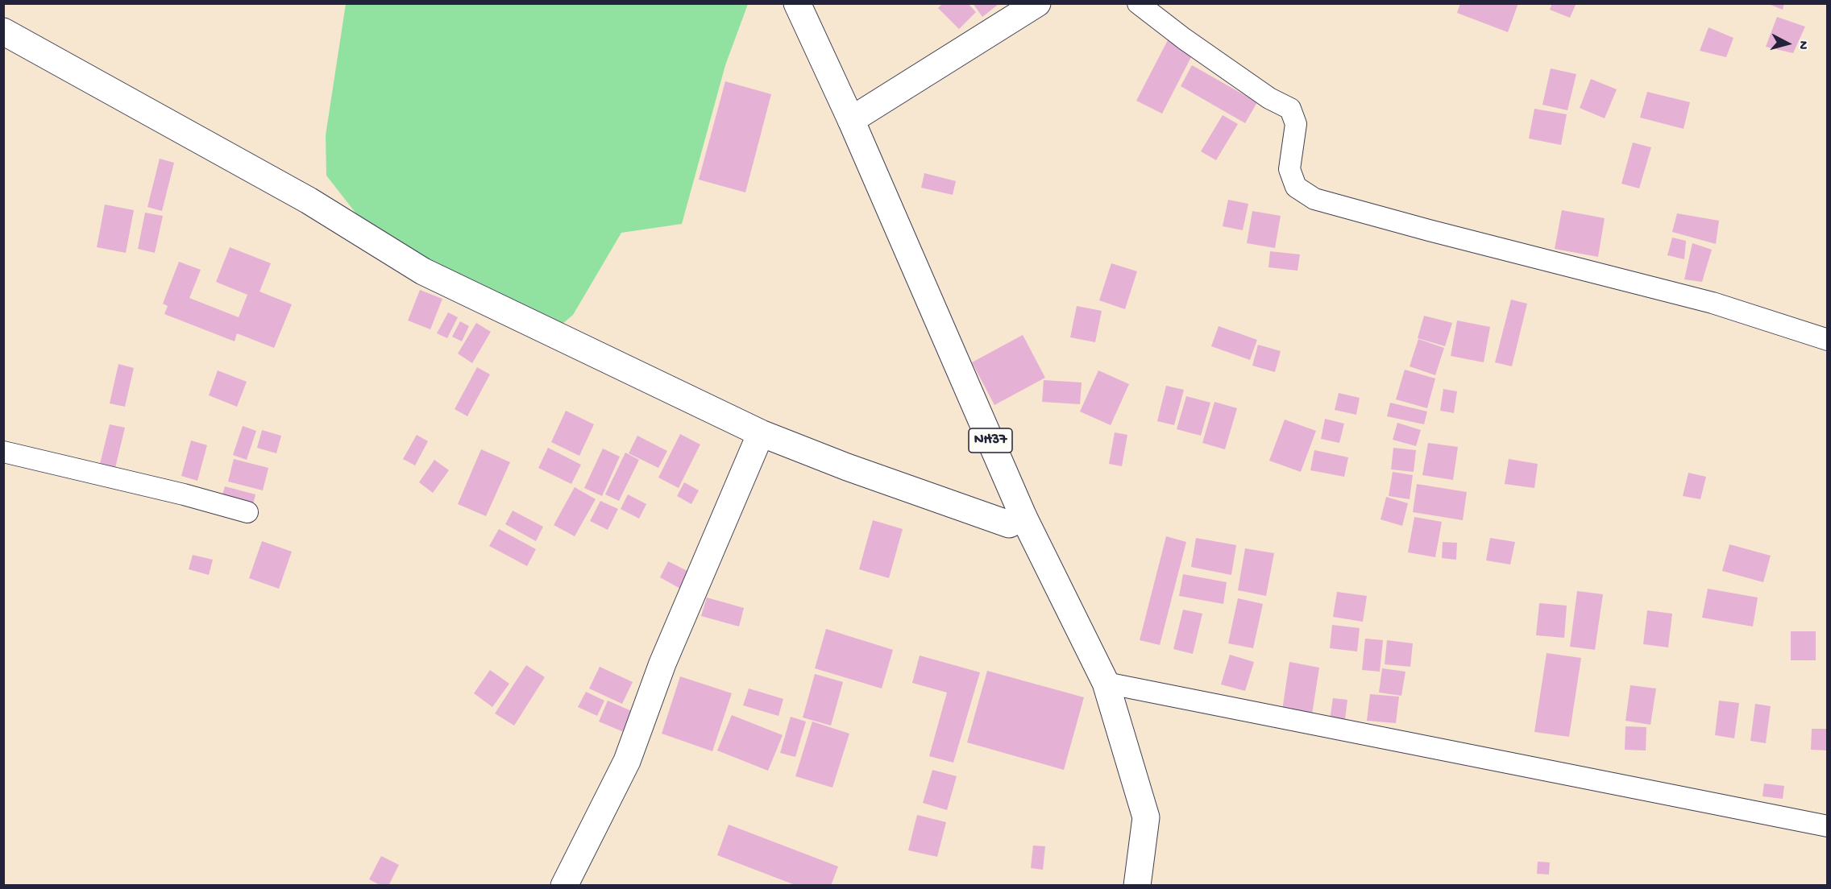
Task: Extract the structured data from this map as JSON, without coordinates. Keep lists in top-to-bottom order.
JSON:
{
  "streets": {
    "main road": ["NH37"]
  },
  "north": "right"
}
